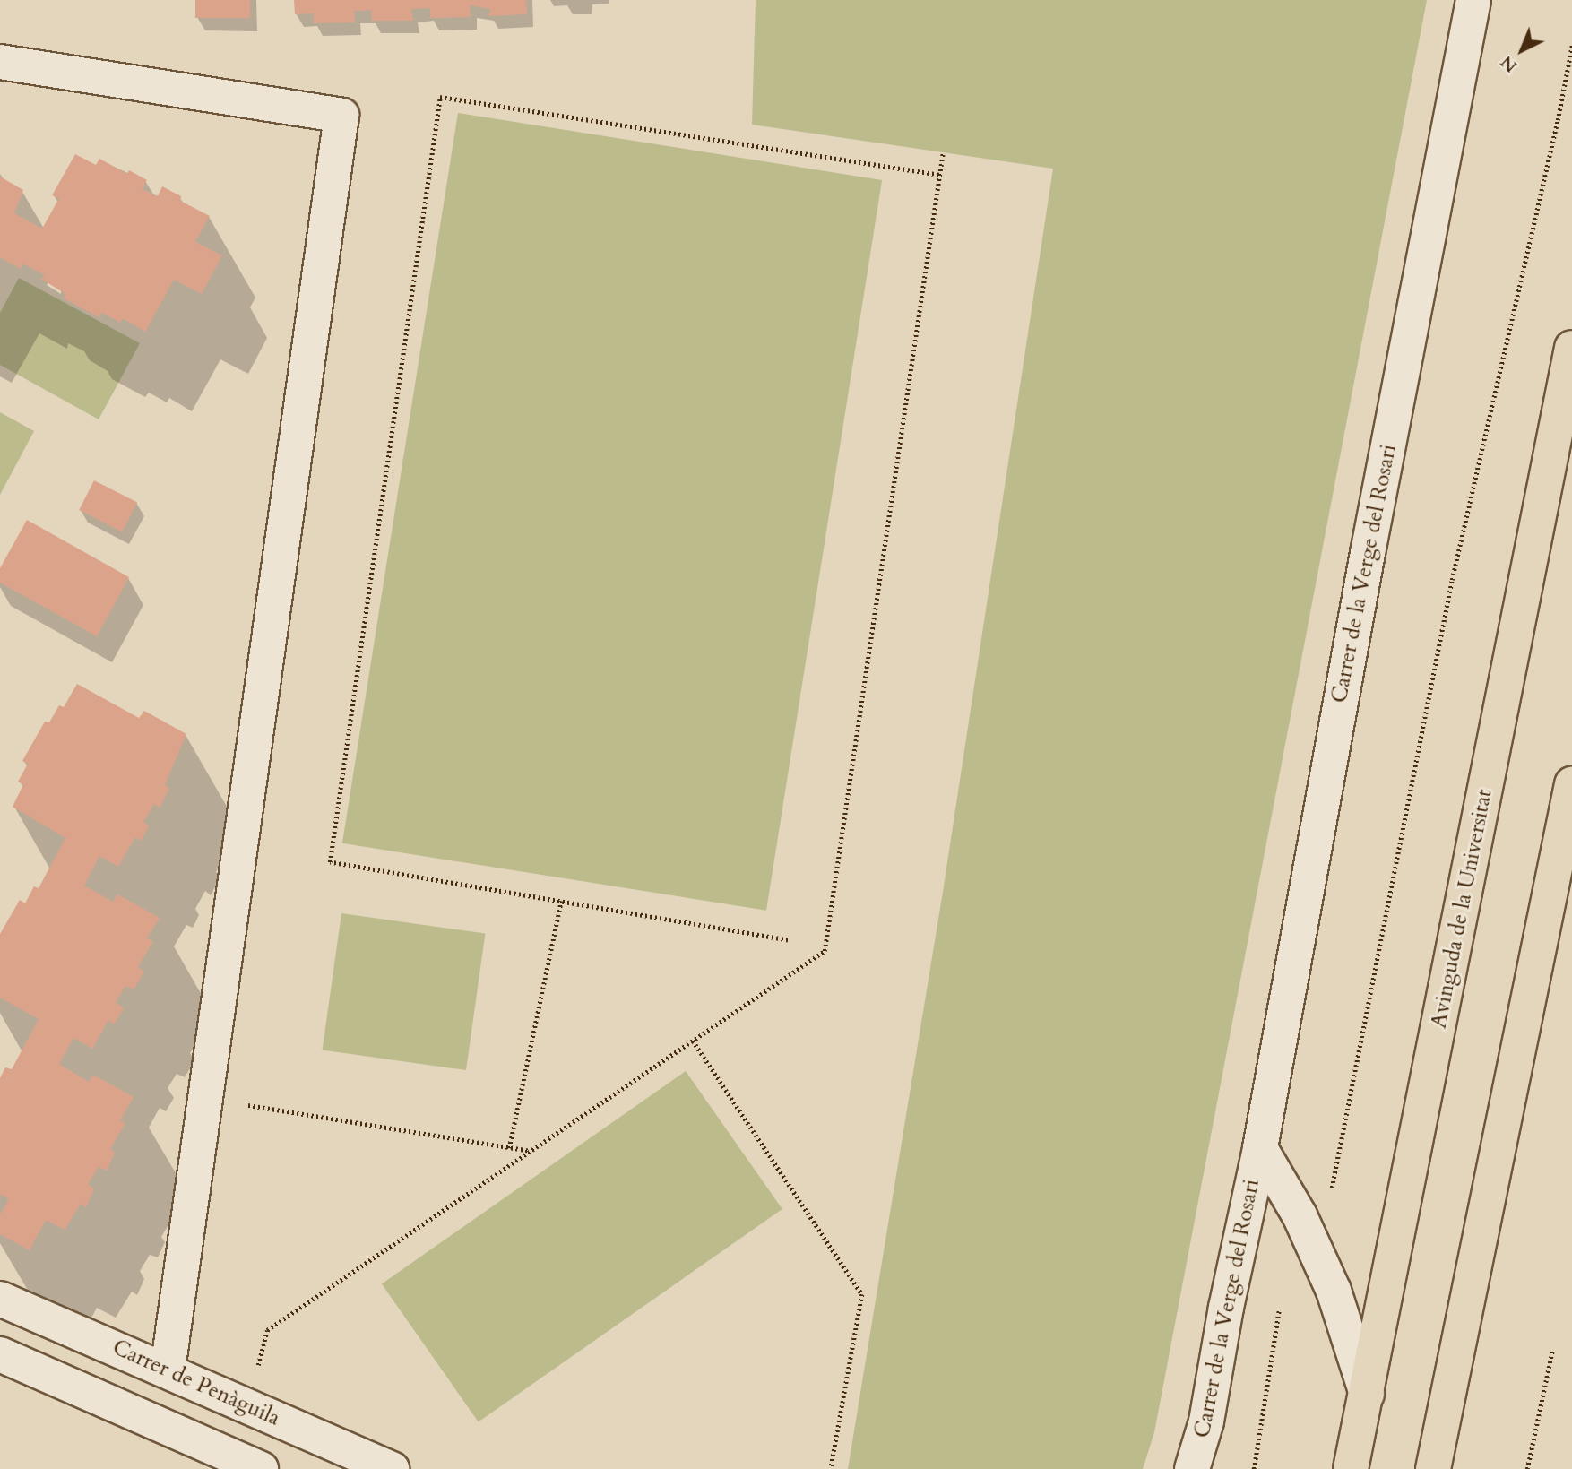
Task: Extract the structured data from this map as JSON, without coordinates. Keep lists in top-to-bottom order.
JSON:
{
  "streets": {
    "main road": ["Avinguda de la Universitat"],
    "street": ["Carrer de la Verge del Rosari", "Carrer de Penàguila"]
  },
  "crossings": [
    ["Carrer de la Verge del Rosari", "Avinguda de la Universitat"]
  ],
  "north": "bottom left"
}
